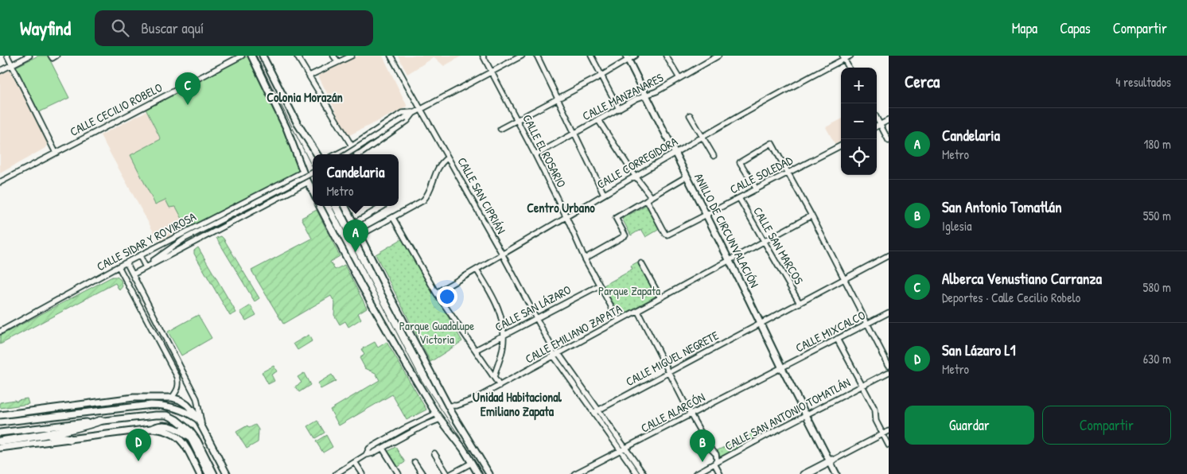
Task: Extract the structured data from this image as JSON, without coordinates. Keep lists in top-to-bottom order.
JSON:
{
  "streets": {
    "main road": ["ANILLO DE CIRCUNVALACIÓN"],
    "street": [
      "CALLE MANZANARES",
      "CALLE CECILIO ROBELO",
      "CALLE EL ROSARIO",
      "CALLE CORREGIDORA",
      "CALLE SOLEDAD",
      "CALLE SAN CIPRIÁN",
      "CALLE SIDAR Y ROVIROSA",
      "CALLE SAN MARCOS",
      "CALLE SAN LÁZARO",
      "CALLE MIXCALCO",
      "CALLE EMILIANO ZAPATA",
      "CALLE MIGUEL NEGRETE",
      "CALLE ALARCÓN",
      "CALLE SAN ANTONIO TOMATLÁN"
    ]
  },
  "crossings": [
    ["CALLE MANZANARES", "CALLE EL ROSARIO"],
    ["CALLE MANZANARES", "ANILLO DE CIRCUNVALACIÓN"],
    ["CALLE EL ROSARIO", "CALLE CORREGIDORA"],
    ["CALLE EL ROSARIO", "CALLE SAN LÁZARO"],
    ["CALLE EL ROSARIO", "CALLE EMILIANO ZAPATA"],
    ["CALLE CORREGIDORA", "CALLE SAN CIPRIÁN"],
    ["CALLE CORREGIDORA", "ANILLO DE CIRCUNVALACIÓN"],
    ["CALLE SOLEDAD", "ANILLO DE CIRCUNVALACIÓN"],
    ["CALLE SOLEDAD", "CALLE SAN MARCOS"],
    ["CALLE SAN CIPRIÁN", "CALLE SAN LÁZARO"],
    ["CALLE SAN CIPRIÁN", "CALLE EMILIANO ZAPATA"],
    ["ANILLO DE CIRCUNVALACIÓN", "CALLE MIXCALCO"],
    ["ANILLO DE CIRCUNVALACIÓN", "CALLE EMILIANO ZAPATA"],
    ["ANILLO DE CIRCUNVALACIÓN", "CALLE MIGUEL NEGRETE"],
    ["ANILLO DE CIRCUNVALACIÓN", "CALLE ALARCÓN"],
    ["ANILLO DE CIRCUNVALACIÓN", "CALLE SAN ANTONIO TOMATLÁN"],
    ["CALLE SAN MARCOS", "CALLE EMILIANO ZAPATA"],
    ["CALLE SAN MARCOS", "CALLE MIGUEL NEGRETE"],
    ["CALLE MIXCALCO", "CALLE ALARCÓN"]
  ],
  "districts": ["Colonia Morazán", "Centro Urbano", "Unidad Habitacional Emiliano Zapata"],
  "parks": ["Parque Zapata", "Parque Guadalupe Victoria"],
  "page": {
    "header": "Wayfind",
    "search": "Buscar aquí",
    "nav": ["Mapa", "Capas", "Compartir"],
    "heading": ["Cerca", "4 resultados"],
    "map_buttons": ["+", "−"],
    "pins": [
      "C",
      "A",
      "D",
      "B"
    ],
    "list": [
      {
        "mark": "A",
        "name": "Candelaria",
        "note": "Metro",
        "value": "180 m"
      },
      {
        "mark": "B",
        "name": "San Antonio Tomatlán",
        "note": "Iglesia",
        "value": "550 m"
      },
      {
        "mark": "C",
        "name": "Alberca Venustiano Carranza",
        "note": "Deportes · Calle Cecilio Robelo",
        "value": "580 m"
      },
      {
        "mark": "D",
        "name": "San Lázaro L1",
        "note": "Metro",
        "value": "630 m"
      }
    ],
    "popup": ["Candelaria", "Metro"],
    "buttons": ["Guardar", "Compartir"]
  }
}
